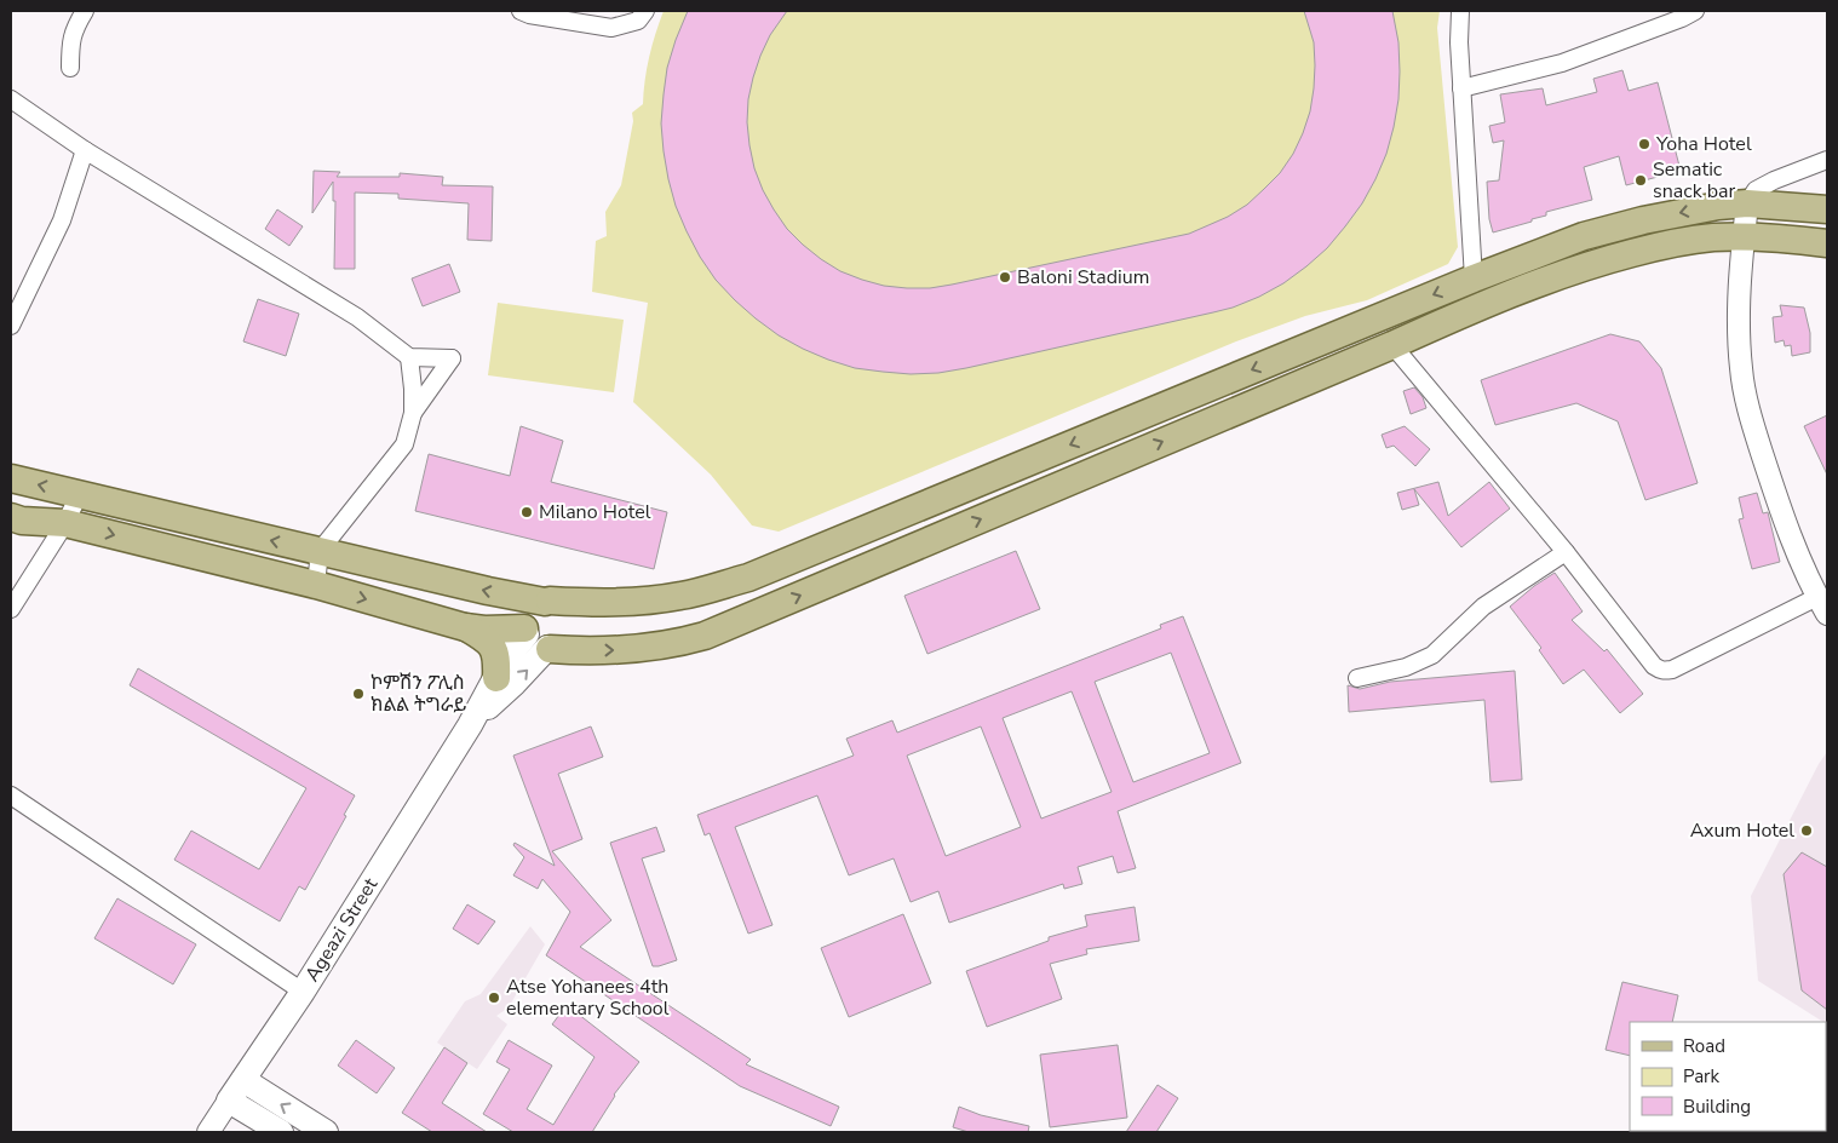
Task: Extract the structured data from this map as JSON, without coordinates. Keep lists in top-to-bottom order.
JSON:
{
  "streets": {
    "main road": ["Ageazi Street"]
  },
  "places": [
    "Yoha Hotel",
    "Sematic snack bar",
    "Baloni Stadium",
    "Milano Hotel",
    "ኮምሽን ፖሊስ ክልል ትግራይ",
    "Axum Hotel",
    "Atse Yohanees 4th elementary School"
  ],
  "legend": ["Road", "Park", "Building"]
}
